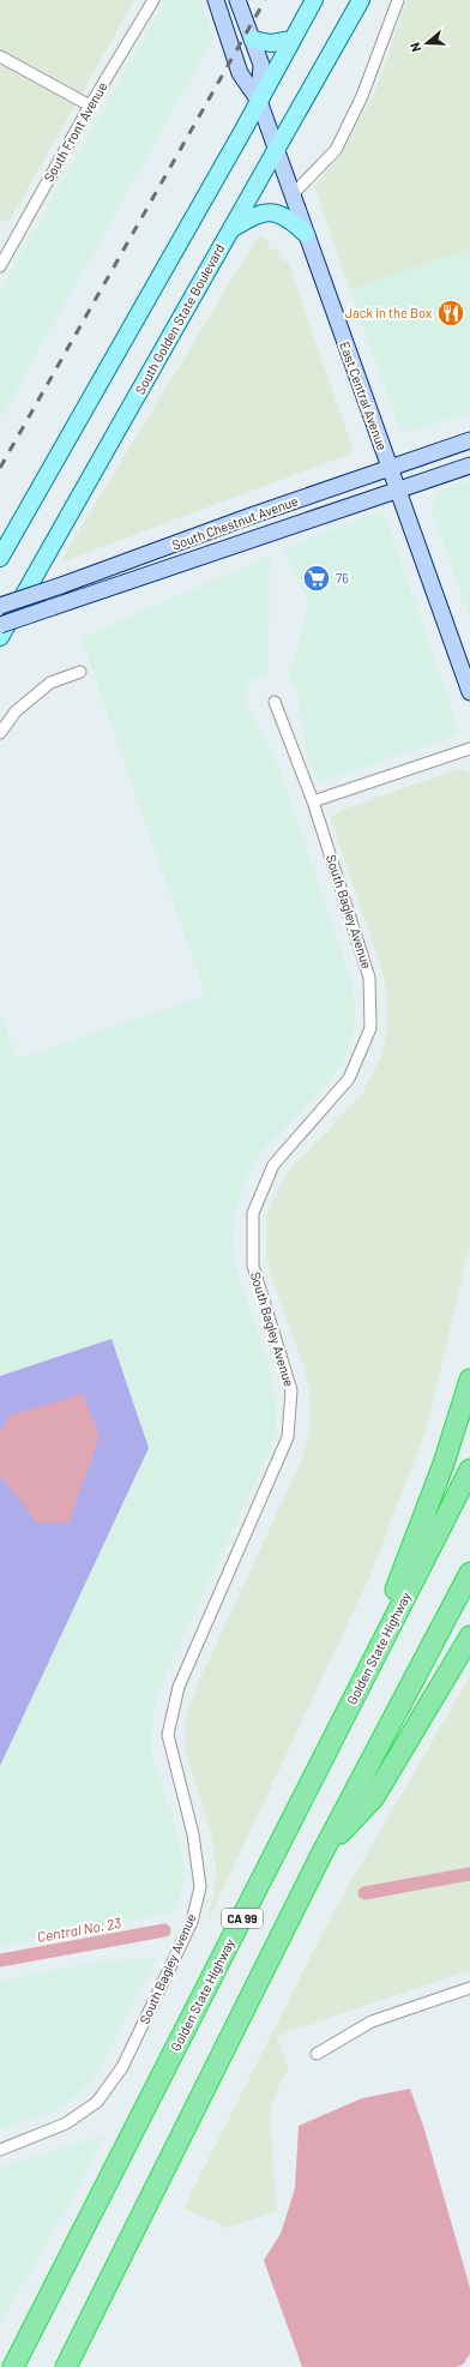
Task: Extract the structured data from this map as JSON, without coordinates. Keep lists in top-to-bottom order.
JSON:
{
  "streets": {
    "highway": ["Golden State Highway", "CA 99"],
    "main road": ["South Golden State Boulevard", "East Central Avenue", "South Chestnut Avenue"],
    "street": ["South Front Avenue", "South Bagley Avenue"]
  },
  "crossings": [
    ["South Golden State Boulevard", "East Central Avenue"],
    ["East Central Avenue", "South Chestnut Avenue"]
  ],
  "water": ["Central No. 23"],
  "places": {
    "restaurant": ["Jack in the Box"],
    "supermarket": ["76"]
  },
  "north": "left"
}
